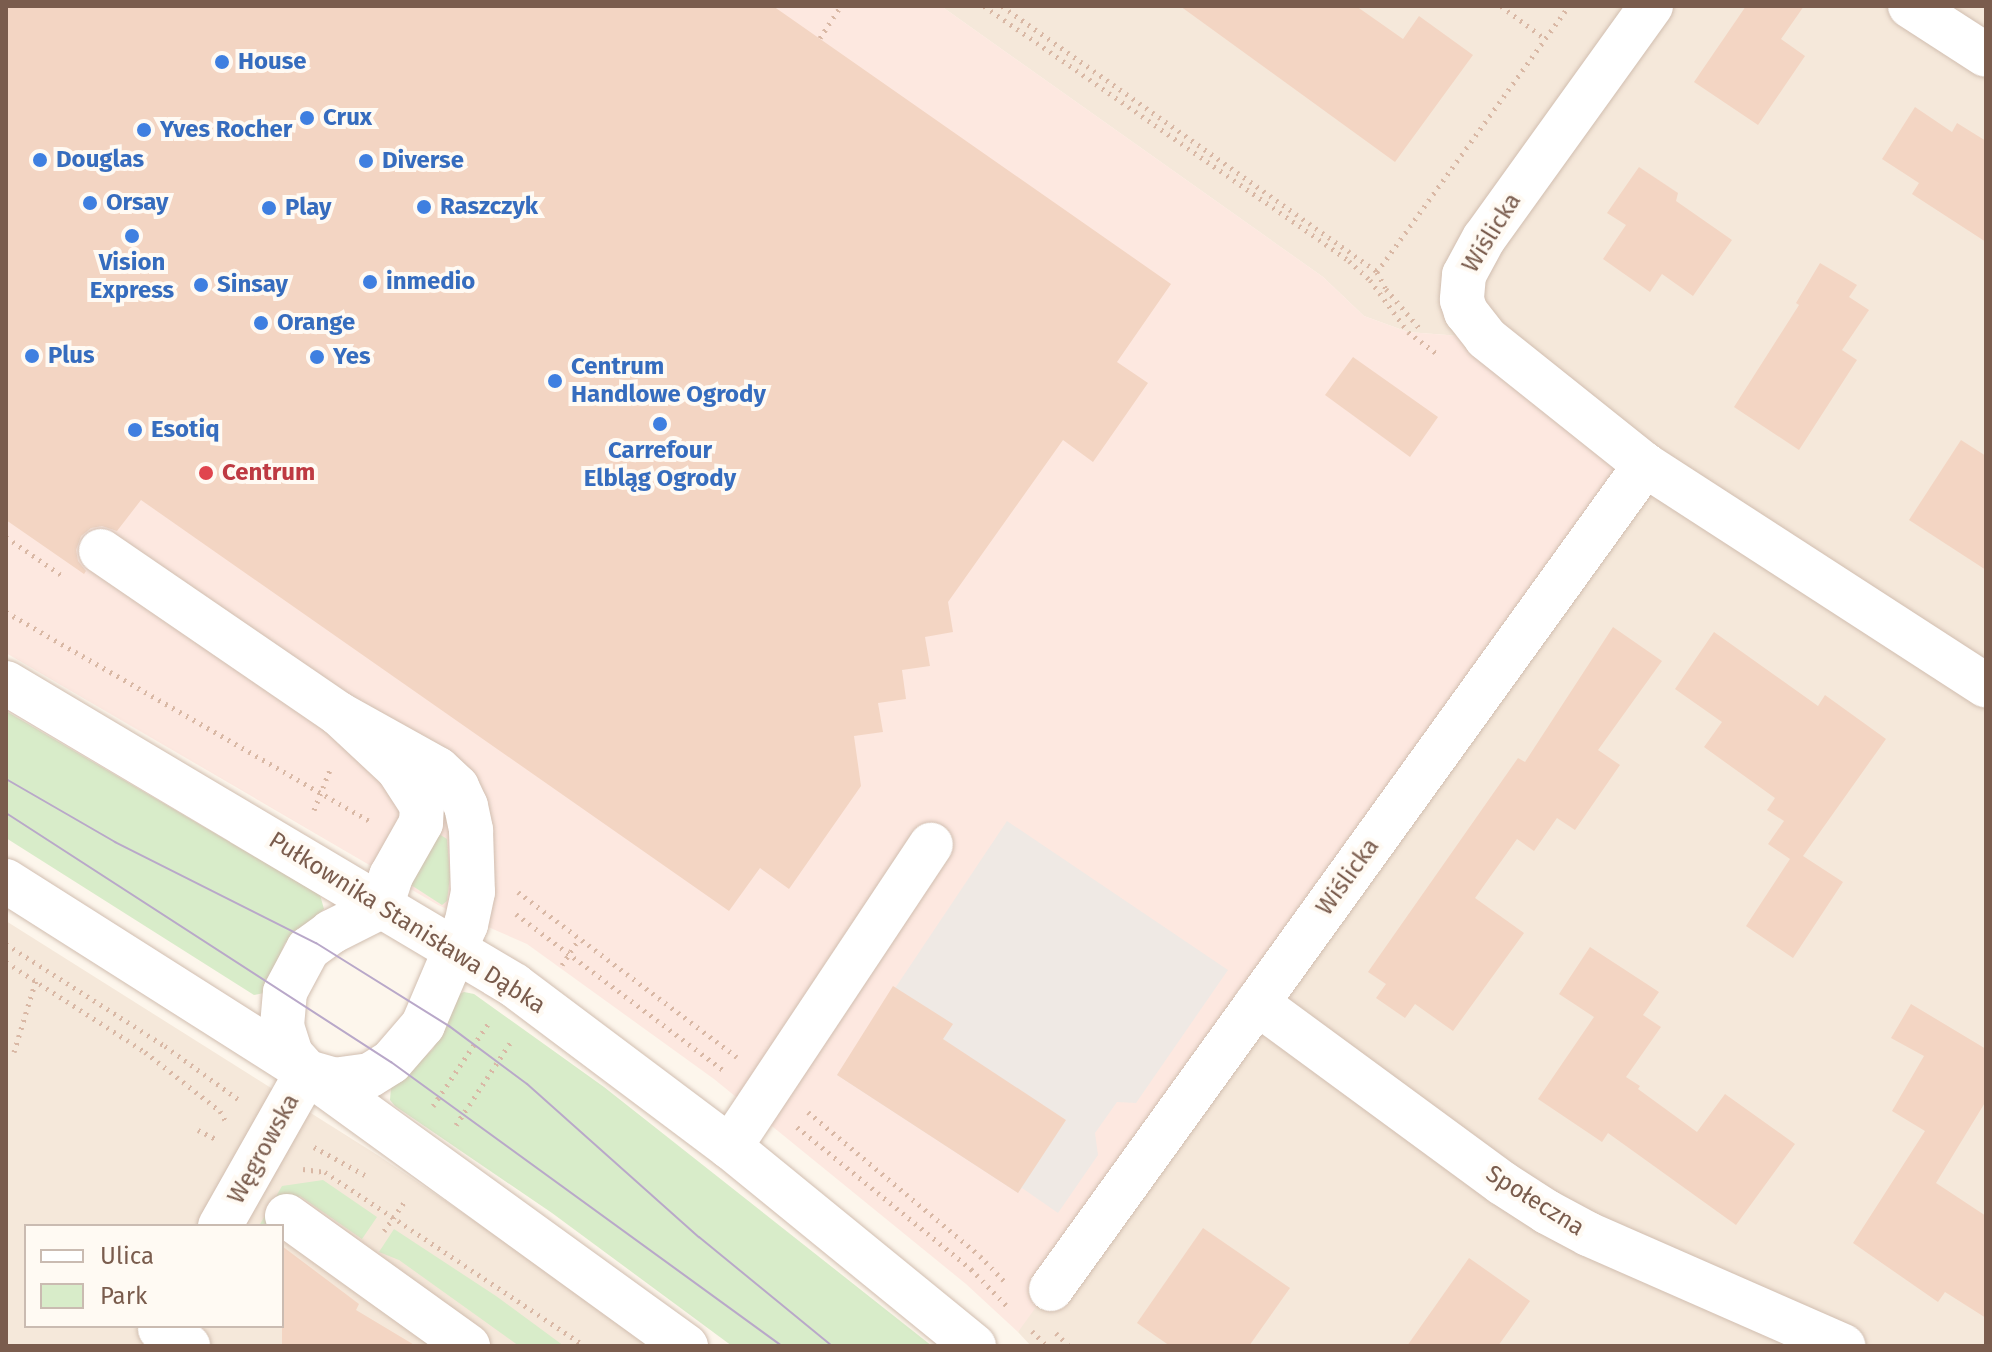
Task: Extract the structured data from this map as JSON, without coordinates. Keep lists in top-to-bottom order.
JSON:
{
  "streets": {
    "street": [
      "Wiślicka",
      "Pułkownika Stanisława Dąbka",
      "Węgrowska",
      "Społeczna"
    ]
  },
  "crossings": [
    ["Wiślicka", "Społeczna"],
    ["Pułkownika Stanisława Dąbka", "Węgrowska"]
  ],
  "places": [
    "House",
    "Crux",
    "Yves Rocher",
    "Douglas",
    "Diverse",
    "Orsay",
    "Raszczyk",
    "Play",
    "Vision Express",
    "inmedio",
    "Sinsay",
    "Orange",
    "Plus",
    "Yes",
    "Centrum Handlowe Ogrody",
    "Carrefour Elbląg Ogrody",
    "Esotiq",
    "Centrum"
  ],
  "legend": ["Ulica", "Park"]
}
